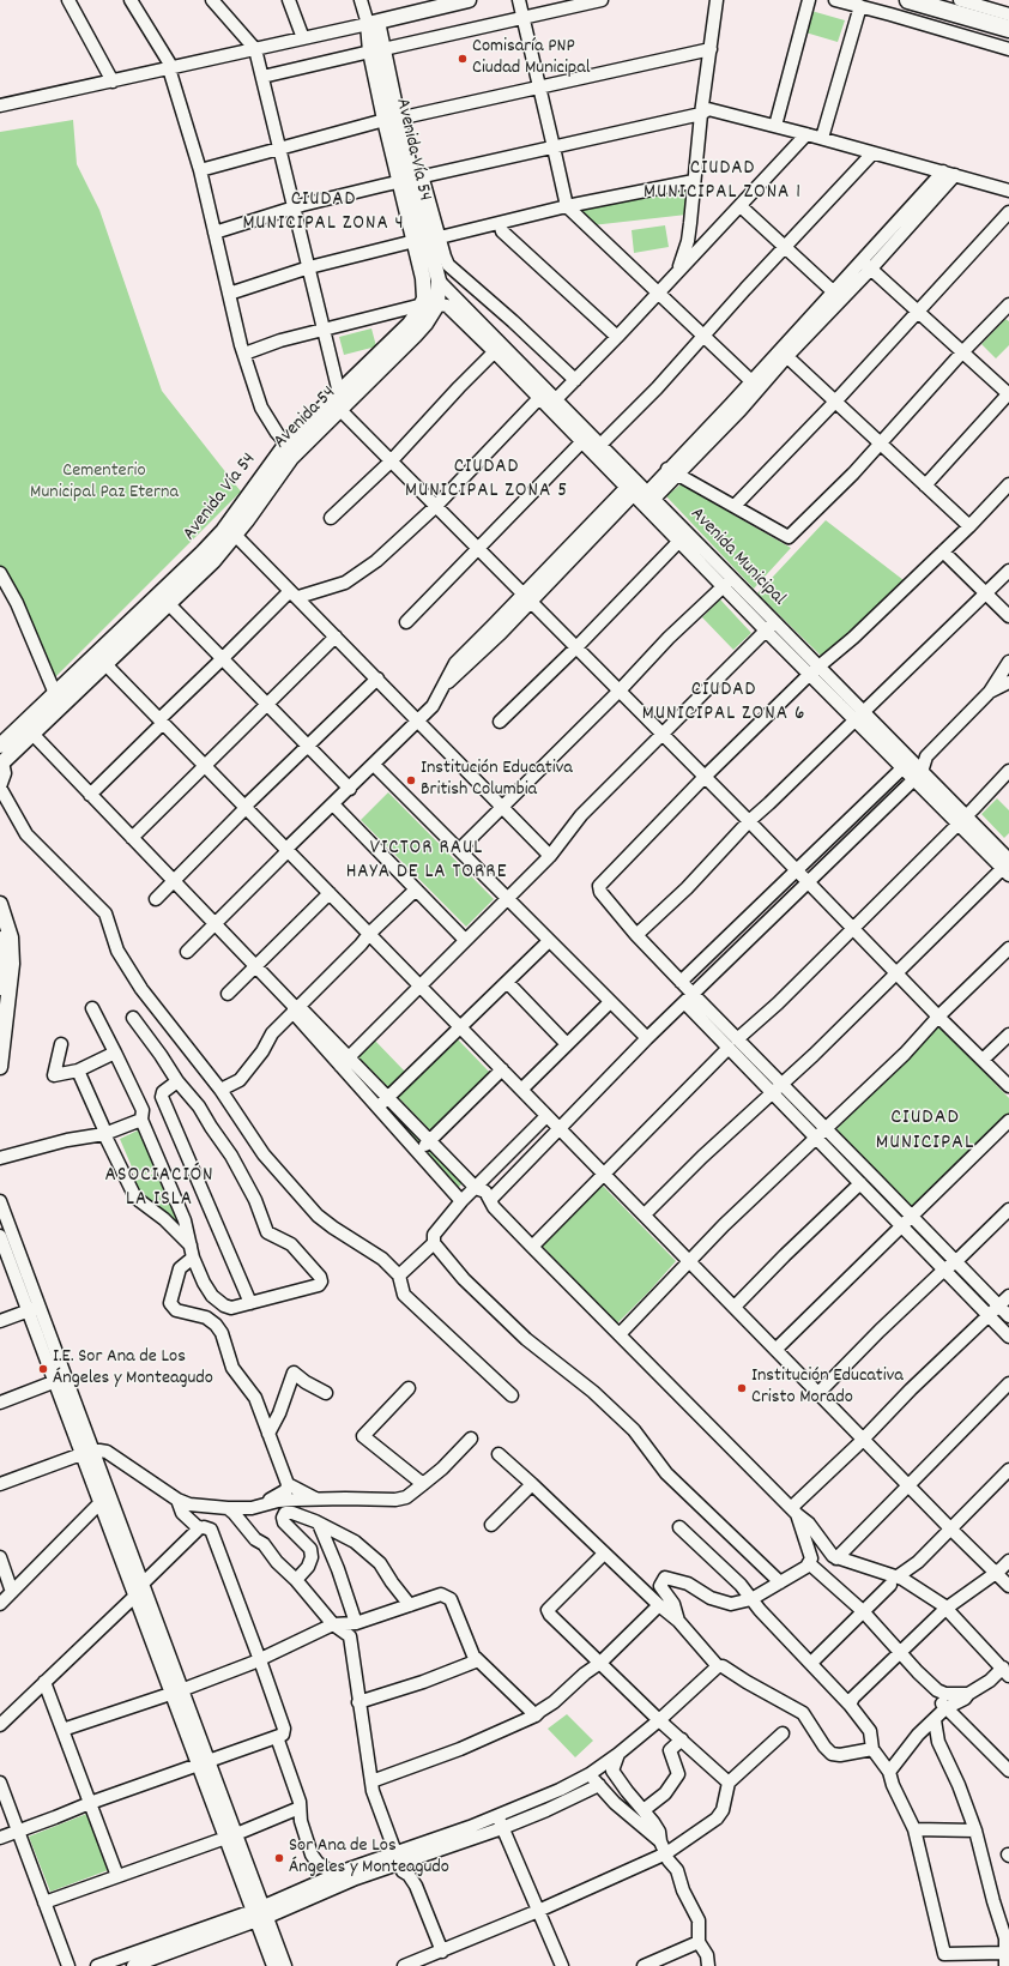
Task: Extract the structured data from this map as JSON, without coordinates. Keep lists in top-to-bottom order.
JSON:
{
  "streets": {
    "main road": ["Avenida Vía 54", "Avenida 54"],
    "street": ["Avenida Municipal"]
  },
  "crossings": [
    ["Avenida Vía 54", "Avenida 54"],
    ["Avenida Vía 54", "Avenida Municipal"],
    ["Avenida 54", "Avenida Municipal"]
  ],
  "districts": [
    "CIUDAD MUNICIPAL ZONA 1",
    "CIUDAD MUNICIPAL ZONA 4",
    "CIUDAD MUNICIPAL ZONA 5",
    "CIUDAD MUNICIPAL ZONA 6",
    "VICTOR RAUL HAYA DE LA TORRE",
    "CIUDAD MUNICIPAL",
    "ASOCIACIÓN LA ISLA"
  ],
  "parks": ["Cementerio Municipal Paz Eterna"],
  "places": [
    "Comisaría PNP Ciudad Municipal",
    "Institución Educativa British Columbia",
    "I.E. Sor Ana de Los Ángeles y Monteagudo",
    "Institución Educativa Cristo Morado",
    "Sor Ana de Los Ángeles y Monteagudo"
  ]
}
